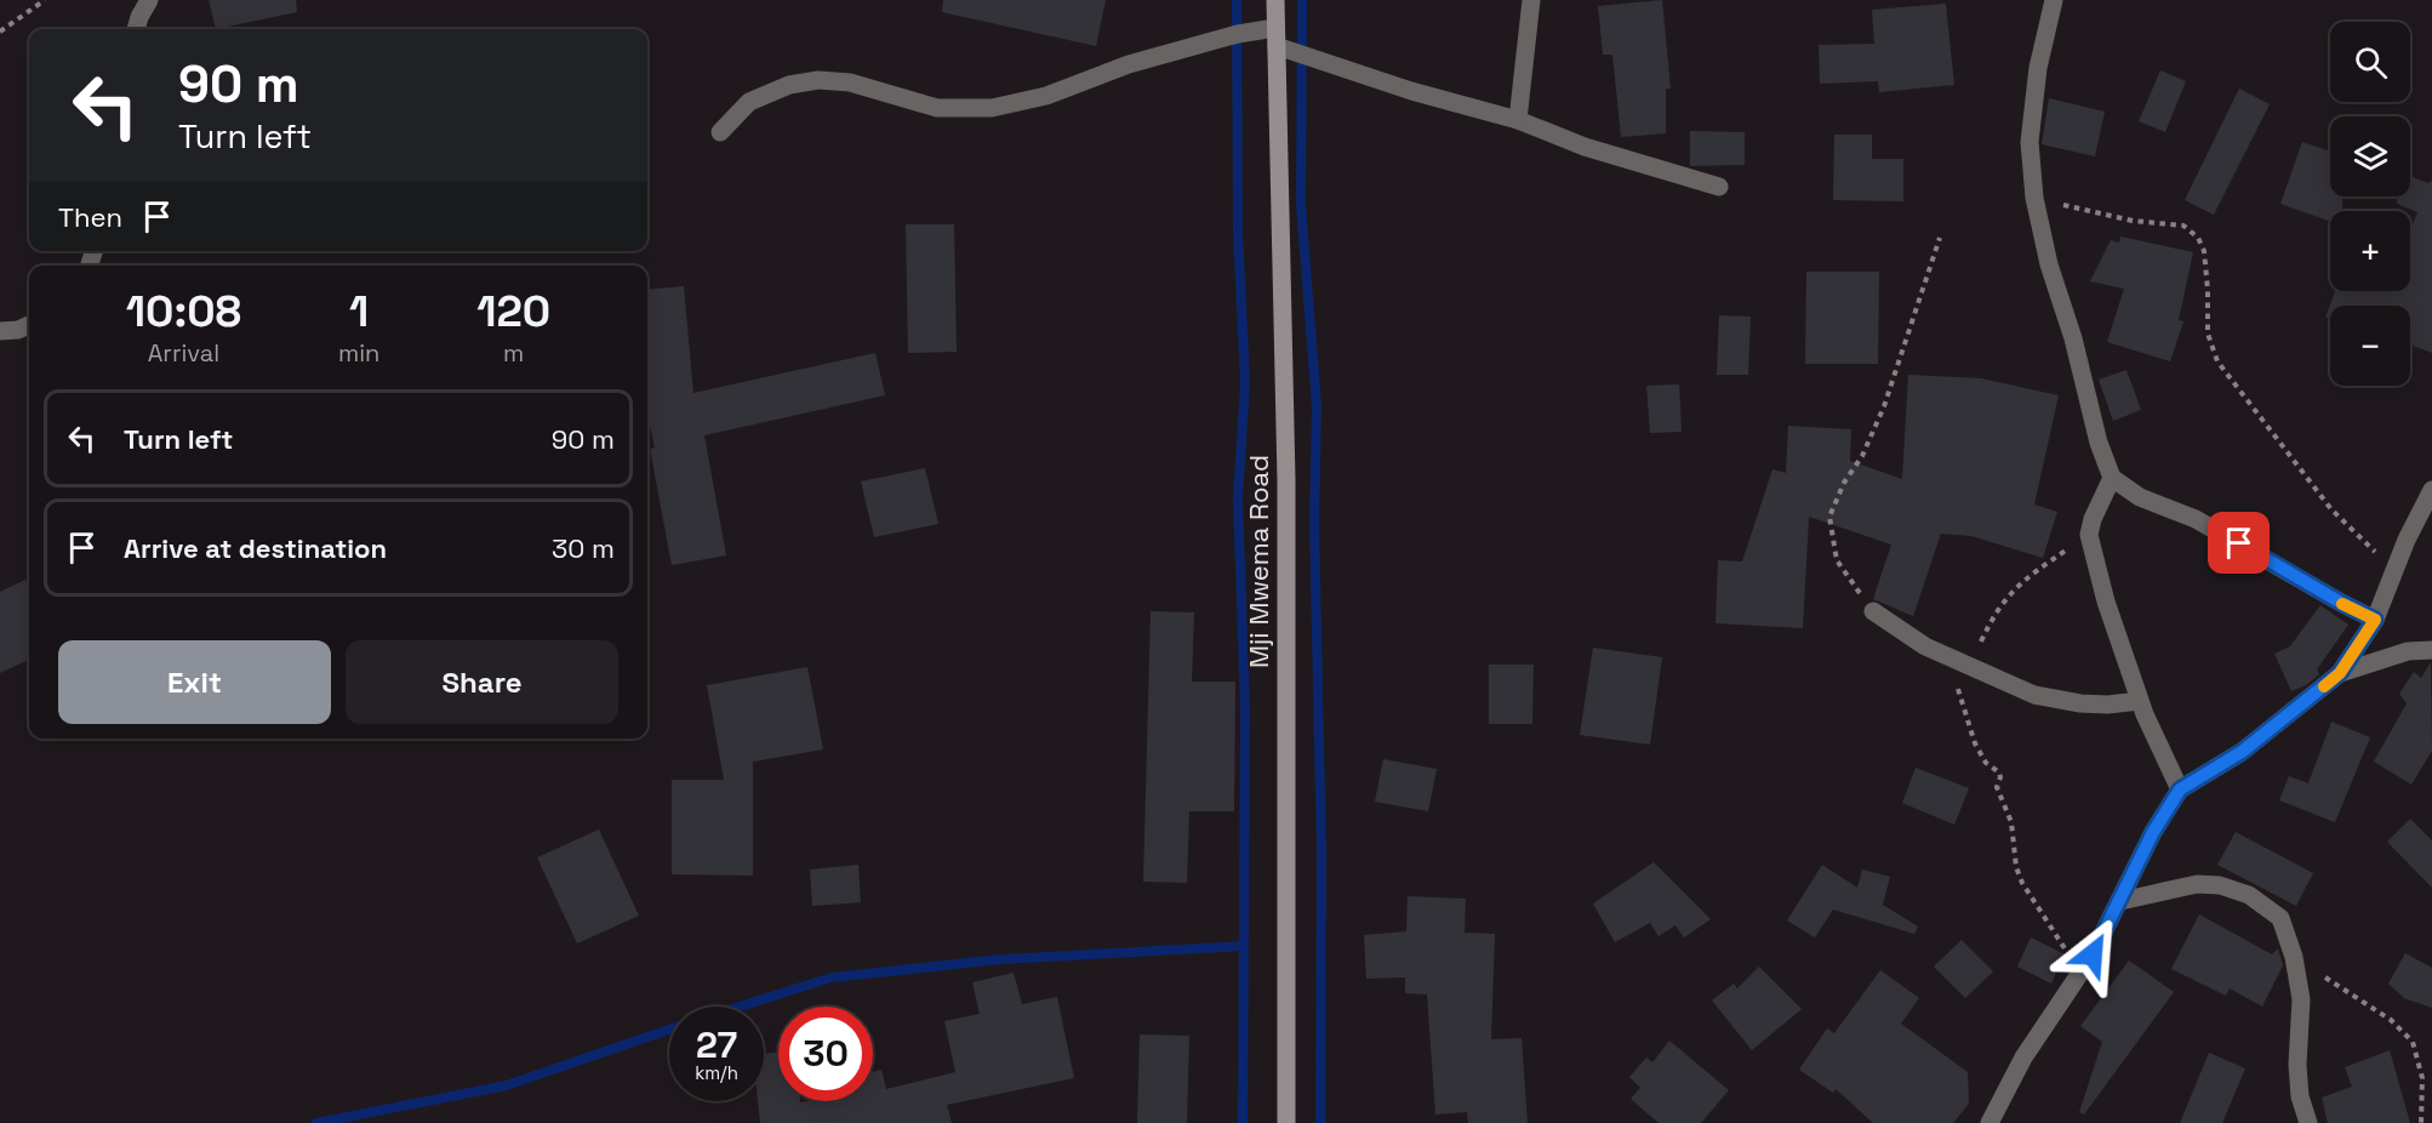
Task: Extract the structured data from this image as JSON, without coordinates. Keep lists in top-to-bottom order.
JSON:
{
  "streets": {
    "main road": ["Mji Mwema Road"]
  },
  "page": {
    "map_buttons": ["+", "−"],
    "turn": ["90 m", "Turn left"],
    "then": "Then",
    "eta": [
      "10:08",
      "Arrival",
      "1",
      "min",
      "120",
      "m"
    ],
    "list": [
      {
        "name": "Turn left",
        "value": "90 m"
      },
      {
        "name": "Arrive at destination",
        "value": "30 m"
      }
    ],
    "buttons": ["Exit", "Share"],
    "speed": "27 km/h",
    "limit": "30"
  }
}
